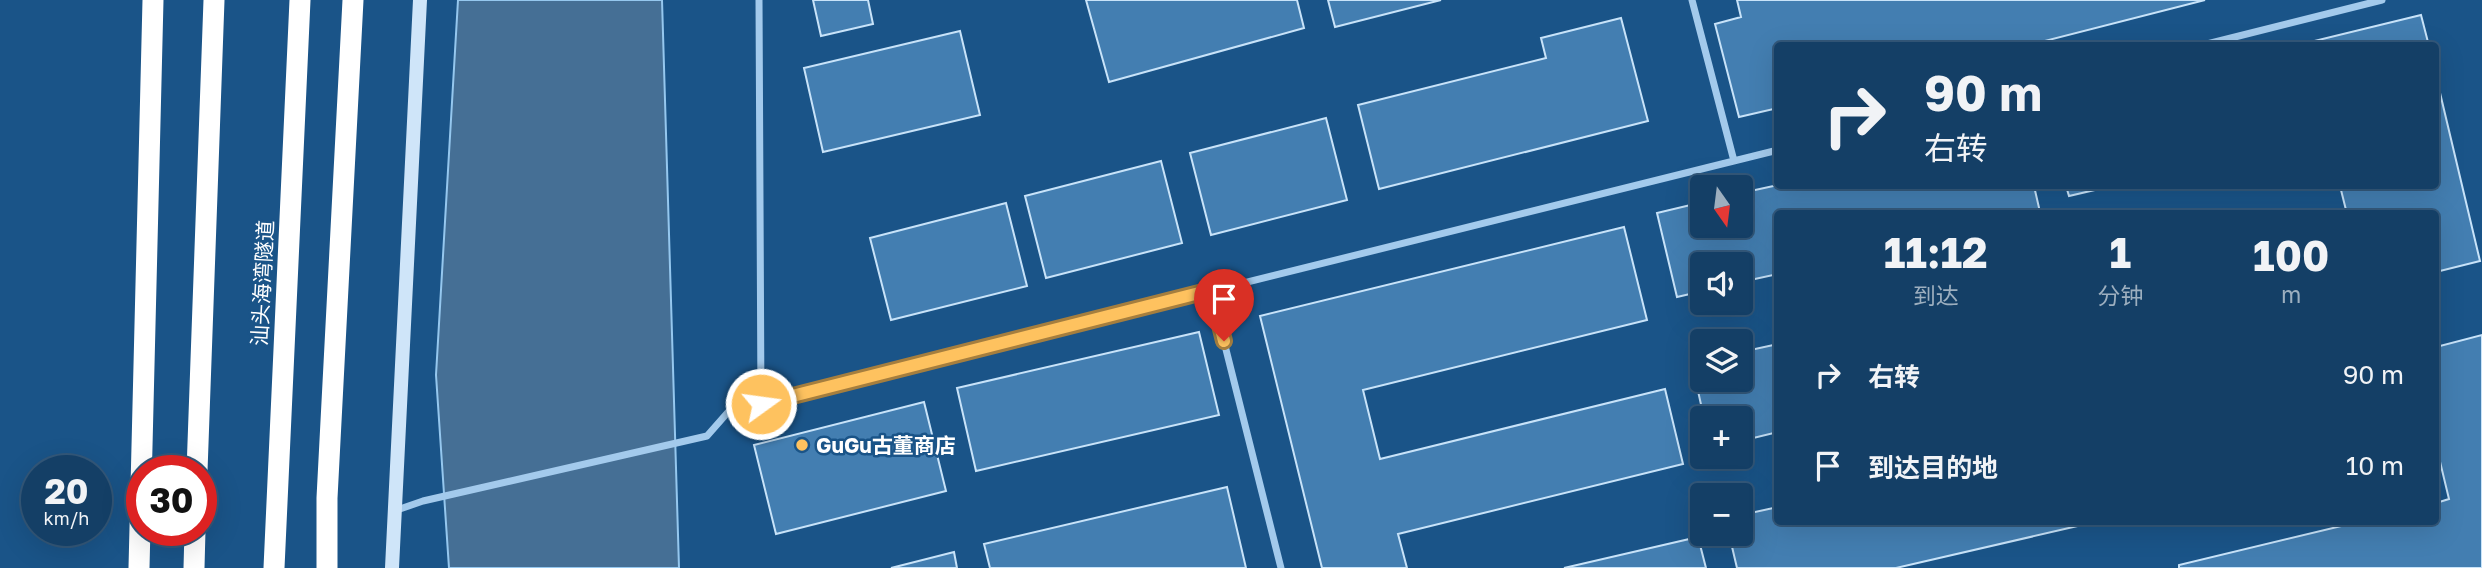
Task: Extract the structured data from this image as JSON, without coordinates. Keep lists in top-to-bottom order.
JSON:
{
  "streets": {
    "highway": ["汕头海湾隧道"]
  },
  "places": ["GuGu古董商店"],
  "north": "bottom",
  "page": {
    "turn": ["90 m", "右转"],
    "map_buttons": ["+", "−"],
    "eta": [
      "11:12",
      "到达",
      "1",
      "分钟",
      "100",
      "m"
    ],
    "list": [
      {
        "name": "右转",
        "value": "90 m"
      },
      {
        "name": "到达目的地",
        "value": "10 m"
      }
    ],
    "speed": "20 km/h",
    "limit": "30"
  }
}
